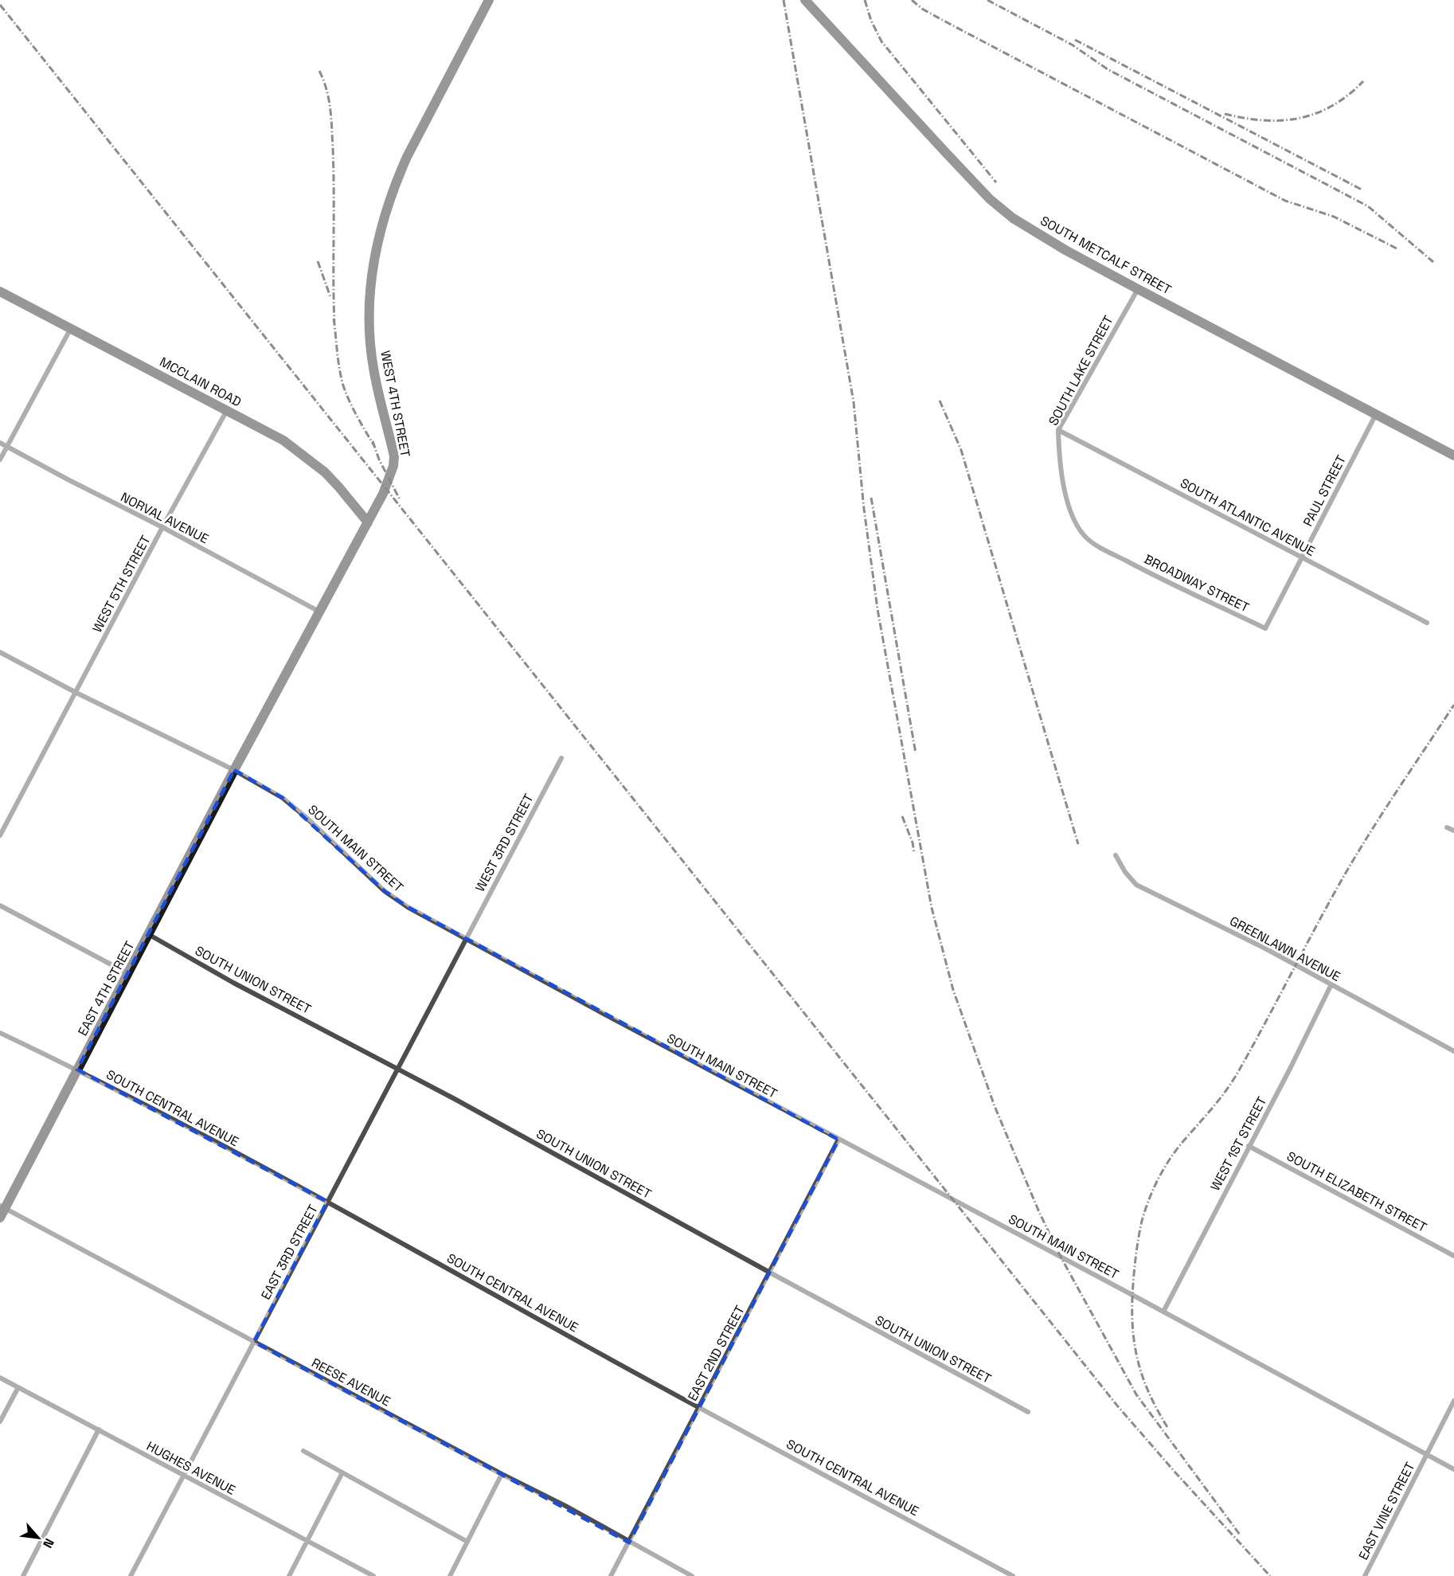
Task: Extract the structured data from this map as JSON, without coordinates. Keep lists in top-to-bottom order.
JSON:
{
  "streets": {
    "street": [
      "SOUTH METCALF STREET",
      "SOUTH LAKE STREET",
      "MCCLAIN ROAD",
      "WEST 4TH STREET",
      "PAUL STREET",
      "SOUTH ATLANTIC AVENUE",
      "NORVAL AVENUE",
      "BROADWAY STREET",
      "WEST 5TH STREET",
      "WEST 3RD STREET",
      "SOUTH MAIN STREET",
      "GREENLAWN AVENUE",
      "SOUTH UNION STREET",
      "EAST 4TH STREET",
      "SOUTH CENTRAL AVENUE",
      "WEST 1ST STREET",
      "SOUTH ELIZABETH STREET",
      "EAST 3RD STREET",
      "EAST 2ND STREET",
      "REESE AVENUE",
      "HUGHES AVENUE",
      "EAST VINE STREET"
    ]
  },
  "crossings": [
    ["SOUTH METCALF STREET", "SOUTH LAKE STREET"],
    ["SOUTH METCALF STREET", "PAUL STREET"],
    ["SOUTH LAKE STREET", "SOUTH ATLANTIC AVENUE"],
    ["SOUTH LAKE STREET", "BROADWAY STREET"],
    ["MCCLAIN ROAD", "WEST 4TH STREET"],
    ["MCCLAIN ROAD", "WEST 5TH STREET"],
    ["WEST 4TH STREET", "NORVAL AVENUE"],
    ["WEST 4TH STREET", "SOUTH MAIN STREET"],
    ["WEST 4TH STREET", "EAST 4TH STREET"],
    ["PAUL STREET", "SOUTH ATLANTIC AVENUE"],
    ["PAUL STREET", "BROADWAY STREET"],
    ["NORVAL AVENUE", "WEST 5TH STREET"],
    ["WEST 5TH STREET", "SOUTH MAIN STREET"],
    ["WEST 3RD STREET", "SOUTH MAIN STREET"],
    ["WEST 3RD STREET", "EAST 3RD STREET"],
    ["SOUTH MAIN STREET", "EAST 4TH STREET"],
    ["SOUTH MAIN STREET", "WEST 1ST STREET"],
    ["SOUTH MAIN STREET", "EAST 3RD STREET"],
    ["SOUTH MAIN STREET", "EAST 2ND STREET"],
    ["SOUTH MAIN STREET", "EAST VINE STREET"],
    ["GREENLAWN AVENUE", "WEST 1ST STREET"],
    ["SOUTH UNION STREET", "EAST 4TH STREET"],
    ["SOUTH UNION STREET", "EAST 3RD STREET"],
    ["SOUTH UNION STREET", "EAST 2ND STREET"],
    ["EAST 4TH STREET", "SOUTH CENTRAL AVENUE"],
    ["EAST 4TH STREET", "REESE AVENUE"],
    ["SOUTH CENTRAL AVENUE", "EAST 3RD STREET"],
    ["SOUTH CENTRAL AVENUE", "EAST 2ND STREET"],
    ["WEST 1ST STREET", "SOUTH ELIZABETH STREET"],
    ["EAST 3RD STREET", "REESE AVENUE"],
    ["EAST 3RD STREET", "HUGHES AVENUE"],
    ["EAST 2ND STREET", "REESE AVENUE"]
  ],
  "north": "bottom right"
}
